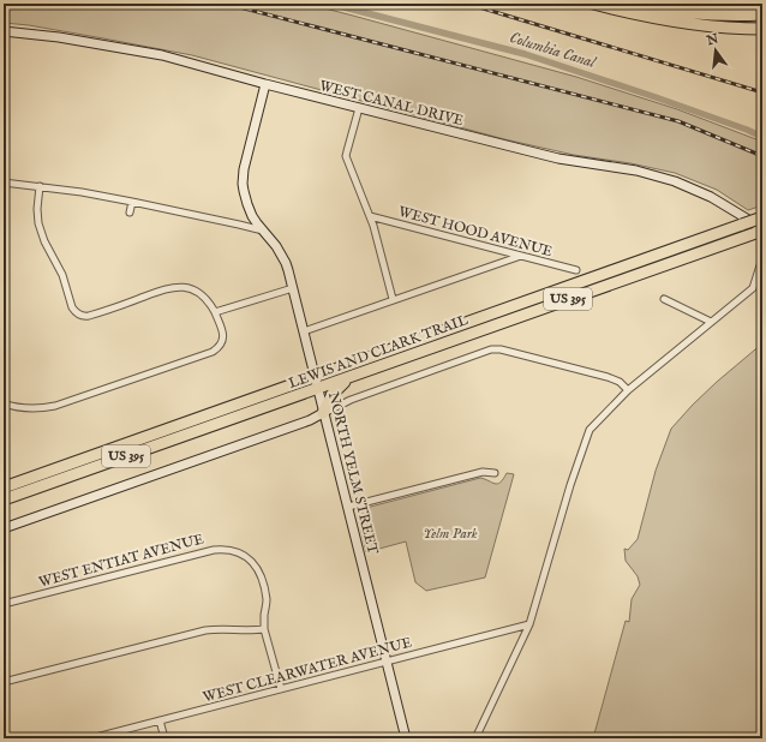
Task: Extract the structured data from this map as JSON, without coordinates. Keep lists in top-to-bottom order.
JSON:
{
  "streets": {
    "highway": ["US 395", "LEWIS AND CLARK TRAIL"],
    "street": [
      "WEST CANAL DRIVE",
      "WEST HOOD AVENUE",
      "NORTH YELM STREET",
      "WEST ENTIAT AVENUE",
      "WEST CLEARWATER AVENUE"
    ]
  },
  "crossings": [
    ["WEST CANAL DRIVE", "LEWIS AND CLARK TRAIL"],
    ["WEST CANAL DRIVE", "NORTH YELM STREET"],
    ["LEWIS AND CLARK TRAIL", "NORTH YELM STREET"],
    ["NORTH YELM STREET", "WEST CLEARWATER AVENUE"]
  ],
  "water": ["Columbia Canal"],
  "parks": ["Yelm Park"],
  "north": "top"
}
